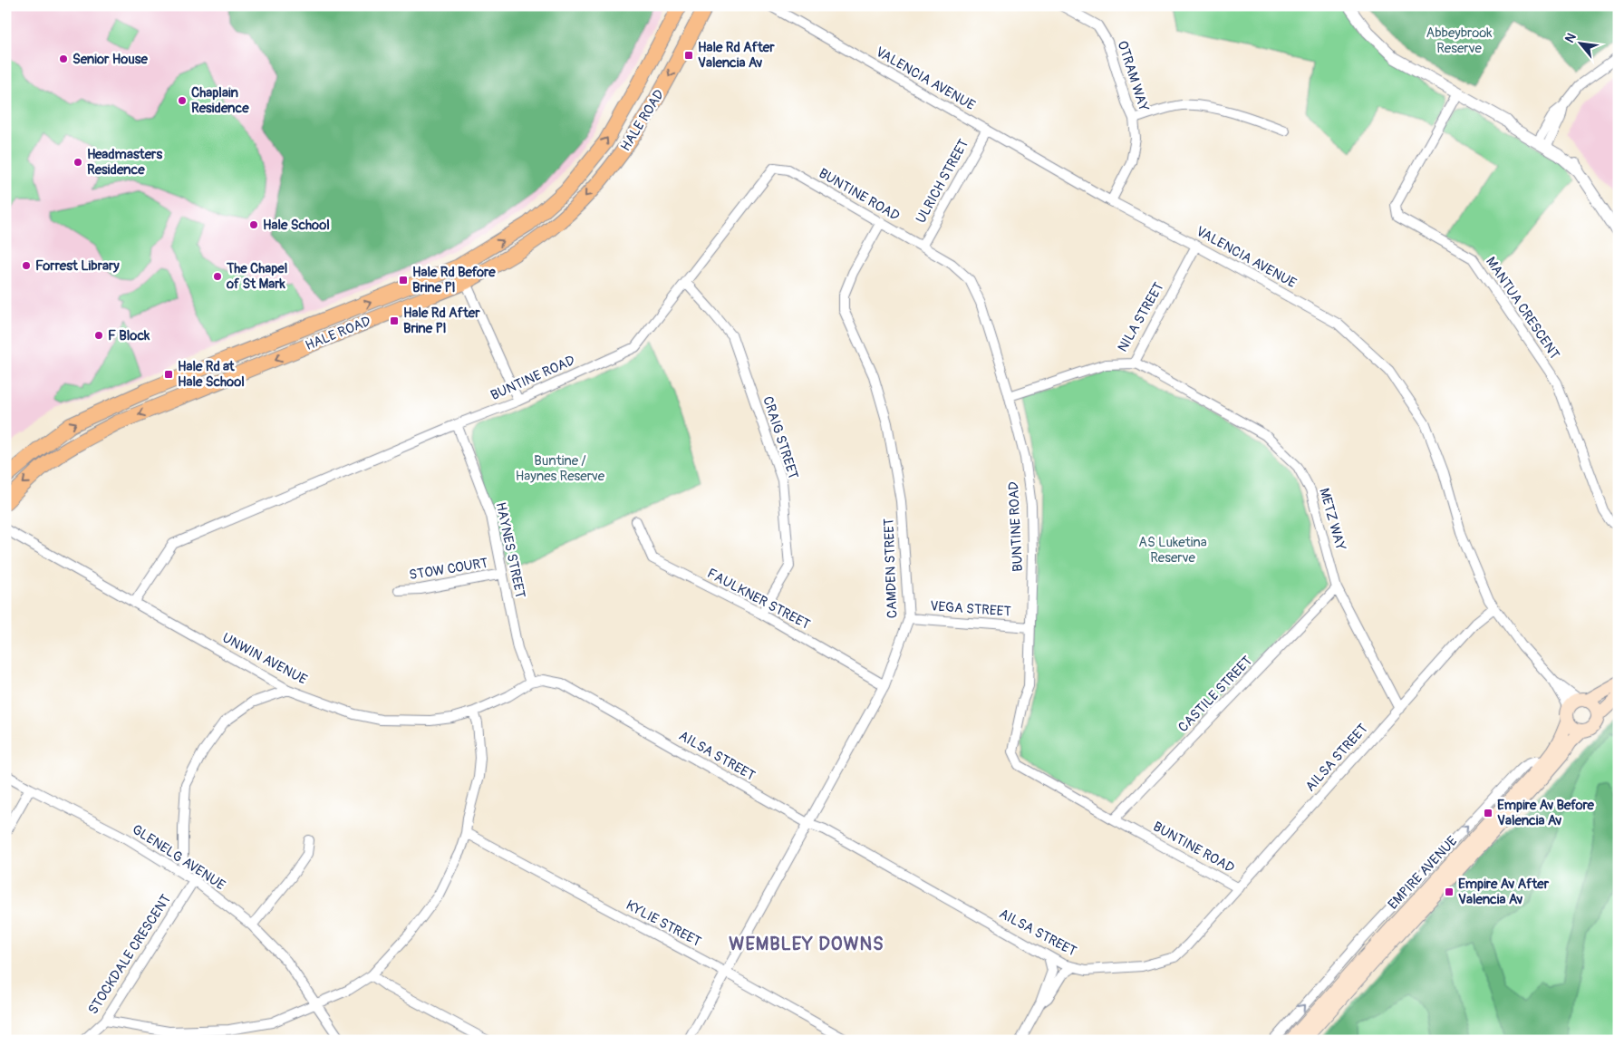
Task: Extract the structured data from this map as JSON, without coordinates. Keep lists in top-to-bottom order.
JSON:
{
  "streets": {
    "main road": ["HALE ROAD", "EMPIRE AVENUE"],
    "street": [
      "OTRAM WAY",
      "VALENCIA AVENUE",
      "ULRICH STREET",
      "BUNTINE ROAD",
      "MANTUA CRESCENT",
      "NILA STREET",
      "CRAIG STREET",
      "METZ WAY",
      "HAYNES STREET",
      "CAMDEN STREET",
      "STOW COURT",
      "FAULKNER STREET",
      "VEGA STREET",
      "UNWIN AVENUE",
      "CASTILE STREET",
      "AILSA STREET",
      "GLENELG AVENUE",
      "KYLIE STREET",
      "STOCKDALE CRESCENT"
    ]
  },
  "crossings": [
    ["OTRAM WAY", "VALENCIA AVENUE"],
    ["VALENCIA AVENUE", "ULRICH STREET"],
    ["VALENCIA AVENUE", "NILA STREET"],
    ["VALENCIA AVENUE", "AILSA STREET"],
    ["VALENCIA AVENUE", "EMPIRE AVENUE"],
    ["ULRICH STREET", "BUNTINE ROAD"],
    ["BUNTINE ROAD", "NILA STREET"],
    ["BUNTINE ROAD", "CRAIG STREET"],
    ["BUNTINE ROAD", "HAYNES STREET"],
    ["BUNTINE ROAD", "CAMDEN STREET"],
    ["BUNTINE ROAD", "VEGA STREET"],
    ["BUNTINE ROAD", "UNWIN AVENUE"],
    ["BUNTINE ROAD", "CASTILE STREET"],
    ["BUNTINE ROAD", "AILSA STREET"],
    ["NILA STREET", "METZ WAY"],
    ["CRAIG STREET", "FAULKNER STREET"],
    ["METZ WAY", "CASTILE STREET"],
    ["METZ WAY", "AILSA STREET"],
    ["HAYNES STREET", "STOW COURT"],
    ["HAYNES STREET", "UNWIN AVENUE"],
    ["HAYNES STREET", "AILSA STREET"],
    ["CAMDEN STREET", "FAULKNER STREET"],
    ["CAMDEN STREET", "VEGA STREET"],
    ["CAMDEN STREET", "AILSA STREET"],
    ["CAMDEN STREET", "KYLIE STREET"],
    ["UNWIN AVENUE", "AILSA STREET"],
    ["GLENELG AVENUE", "STOCKDALE CRESCENT"]
  ],
  "districts": ["WEMBLEY DOWNS"],
  "parks": ["Abbeybrook Reserve", "Buntine / Haynes Reserve", "AS Luketina Reserve"],
  "places": {
    "transit": [
      "Hale Rd After Valencia Av",
      "Hale Rd Before Brine Pl",
      "Hale Rd After Brine Pl",
      "Hale Rd at Hale School",
      "Empire Av Before Valencia Av",
      "Empire Av After Valencia Av"
    ],
    "other": [
      "Senior House",
      "Chaplain Residence",
      "Headmasters Residence",
      "Hale School",
      "Forrest Library",
      "The Chapel of St Mark",
      "F Block"
    ]
  },
  "north": "top left"
}
